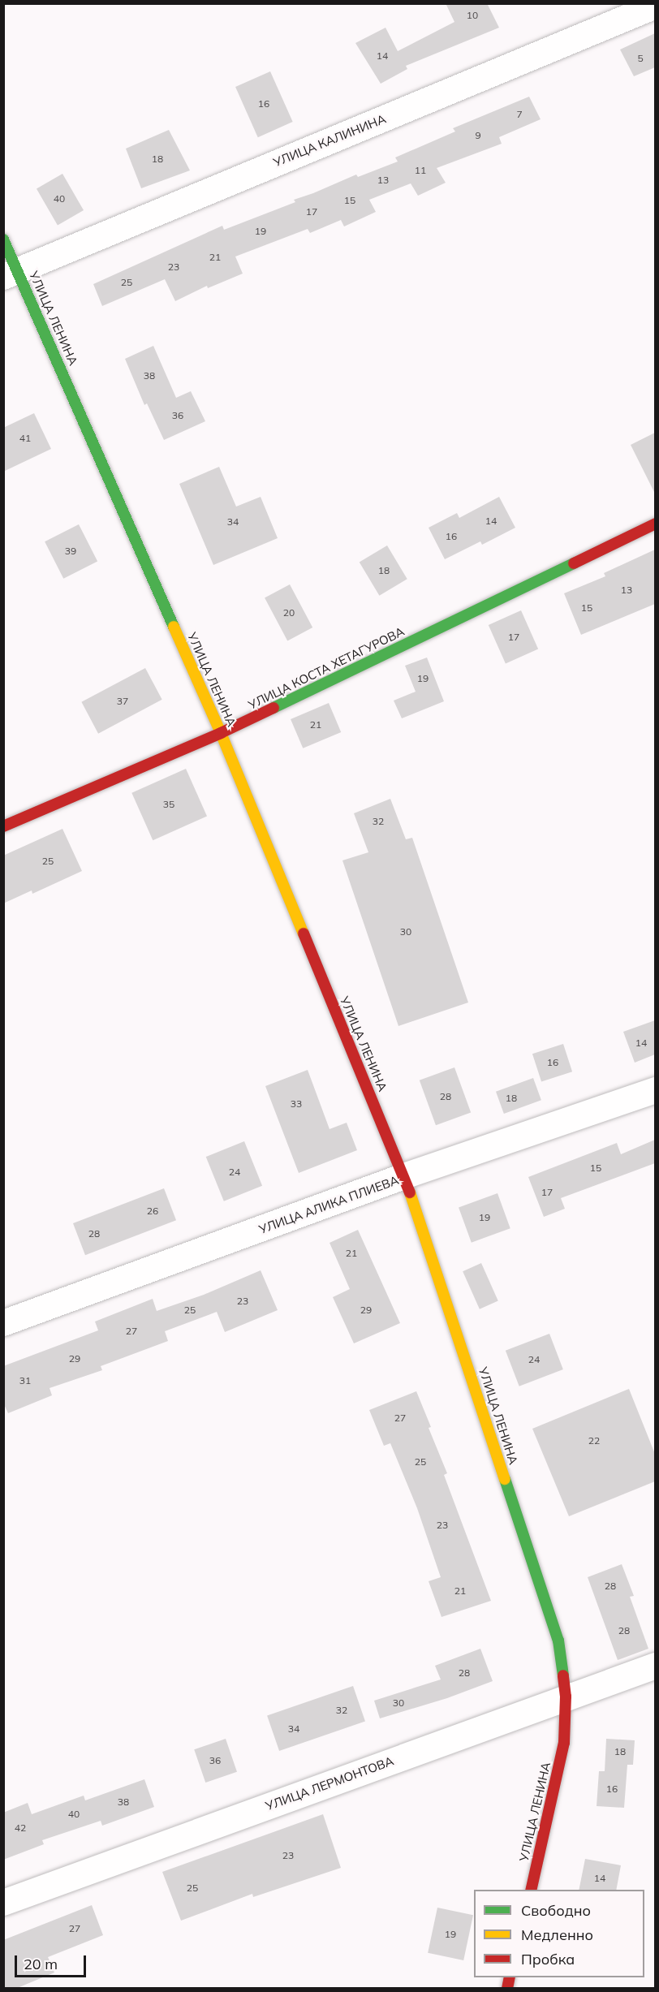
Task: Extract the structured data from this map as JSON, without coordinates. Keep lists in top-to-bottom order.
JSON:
{
  "streets": {
    "street": [
      "УЛИЦА КАЛИНИНА",
      "УЛИЦА ЛЕНИНА",
      "УЛИЦА КОСТА ХЕТАГУРОВА",
      "УЛИЦА АЛИКА ПЛИЕВА",
      "УЛИЦА ЛЕРМОНТОВА"
    ]
  },
  "crossings": [
    ["УЛИЦА КАЛИНИНА", "УЛИЦА ЛЕНИНА"],
    ["УЛИЦА ЛЕНИНА", "УЛИЦА КОСТА ХЕТАГУРОВА"],
    ["УЛИЦА ЛЕНИНА", "УЛИЦА АЛИКА ПЛИЕВА"],
    ["УЛИЦА ЛЕНИНА", "УЛИЦА ЛЕРМОНТОВА"]
  ],
  "house_numbers": [
    "10",
    "14",
    "5",
    "16",
    "7",
    "9",
    "18",
    "11",
    "13",
    "40",
    "15",
    "17",
    "19",
    "21",
    "23",
    "25",
    "38",
    "36",
    "41",
    "14",
    "34",
    "16",
    "39",
    "18",
    "13",
    "15",
    "20",
    "17",
    "19",
    "37",
    "21",
    "35",
    "32",
    "25",
    "30",
    "14",
    "16",
    "28",
    "18",
    "33",
    "15",
    "24",
    "17",
    "26",
    "19",
    "28",
    "21",
    "23",
    "25",
    "29",
    "27",
    "29",
    "24",
    "31",
    "27",
    "22",
    "25",
    "23",
    "28",
    "21",
    "28",
    "28",
    "30",
    "32",
    "34",
    "18",
    "36",
    "16",
    "38",
    "40",
    "42",
    "23",
    "14",
    "25",
    "27",
    "19"
  ],
  "legend": ["Свободно", "Медленно", "Пробка"],
  "scale_bar": "20 m"
}
